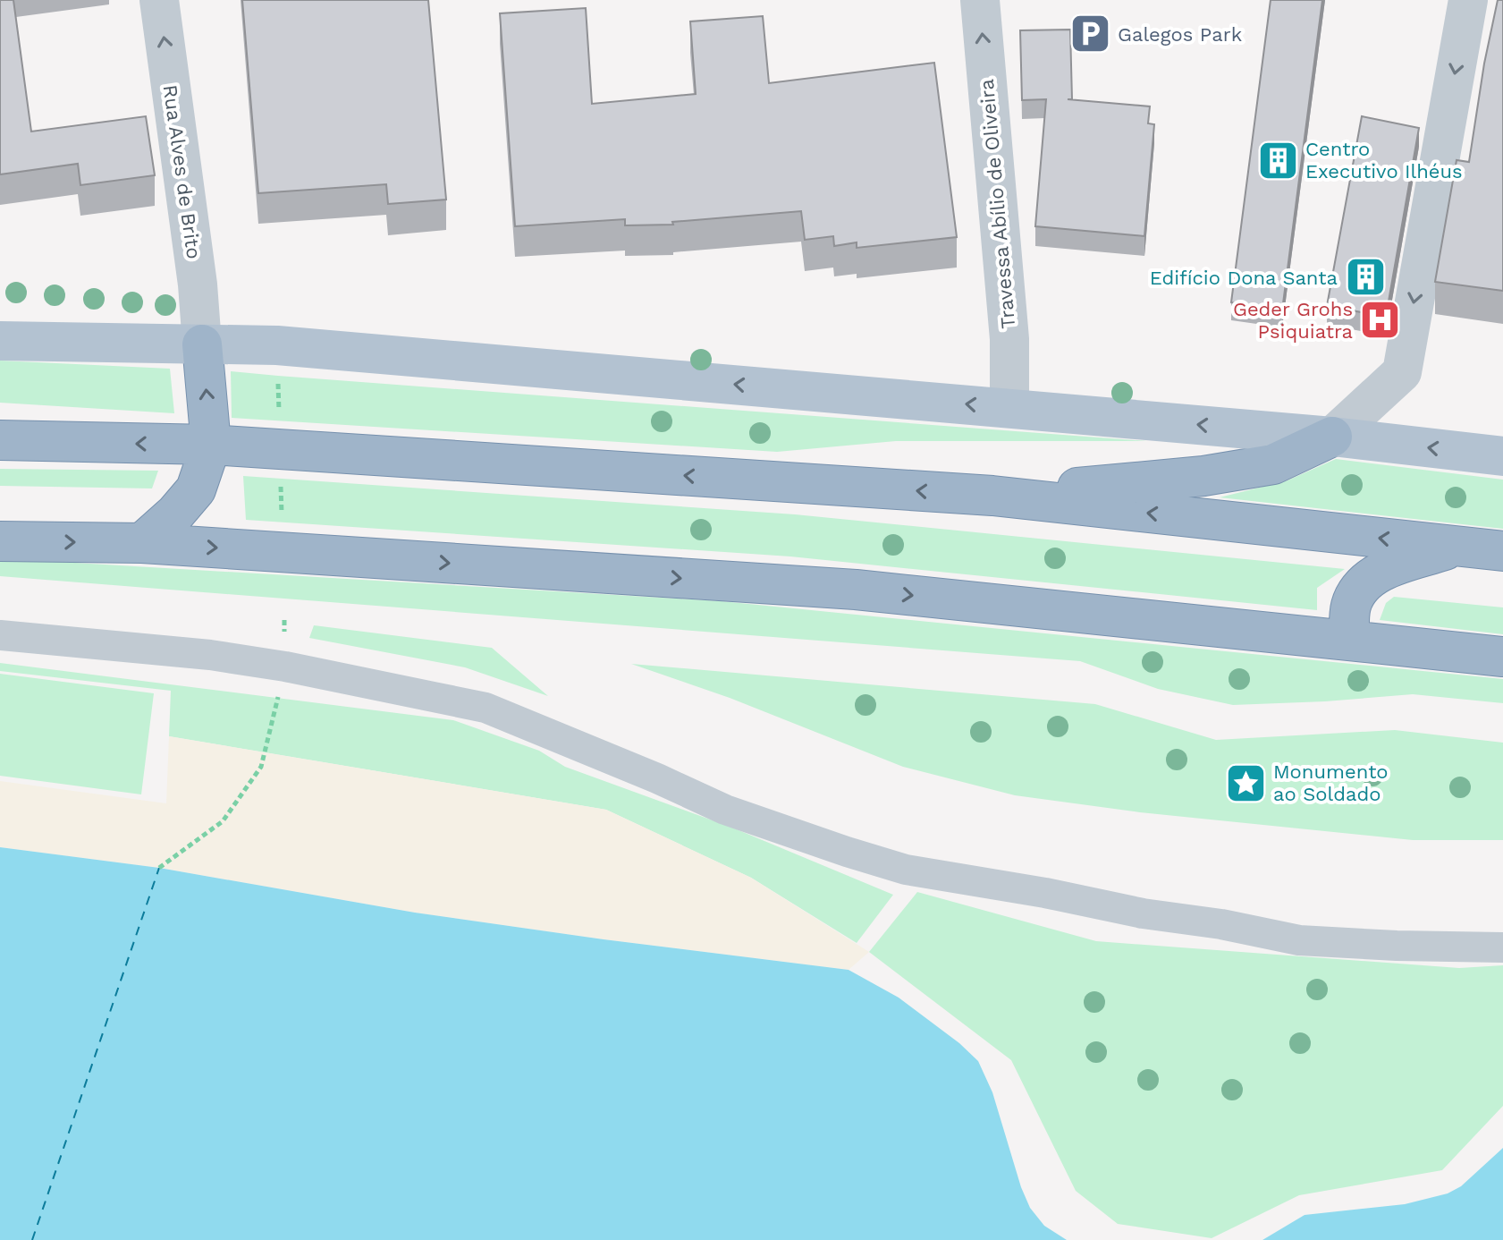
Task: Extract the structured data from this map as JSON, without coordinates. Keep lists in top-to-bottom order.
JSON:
{
  "streets": {
    "street": ["Rua Alves de Brito", "Travessa Abílio de Oliveira"]
  },
  "one_way": ["Rua Alves de Brito", "Travessa Abílio de Oliveira"],
  "places": {
    "parking": ["Galegos Park"],
    "building": ["Centro Executivo Ilhéus", "Edifício Dona Santa"],
    "hospital": ["Geder Grohs Psiquiatra"],
    "place": ["Monumento ao Soldado"]
  }
}
